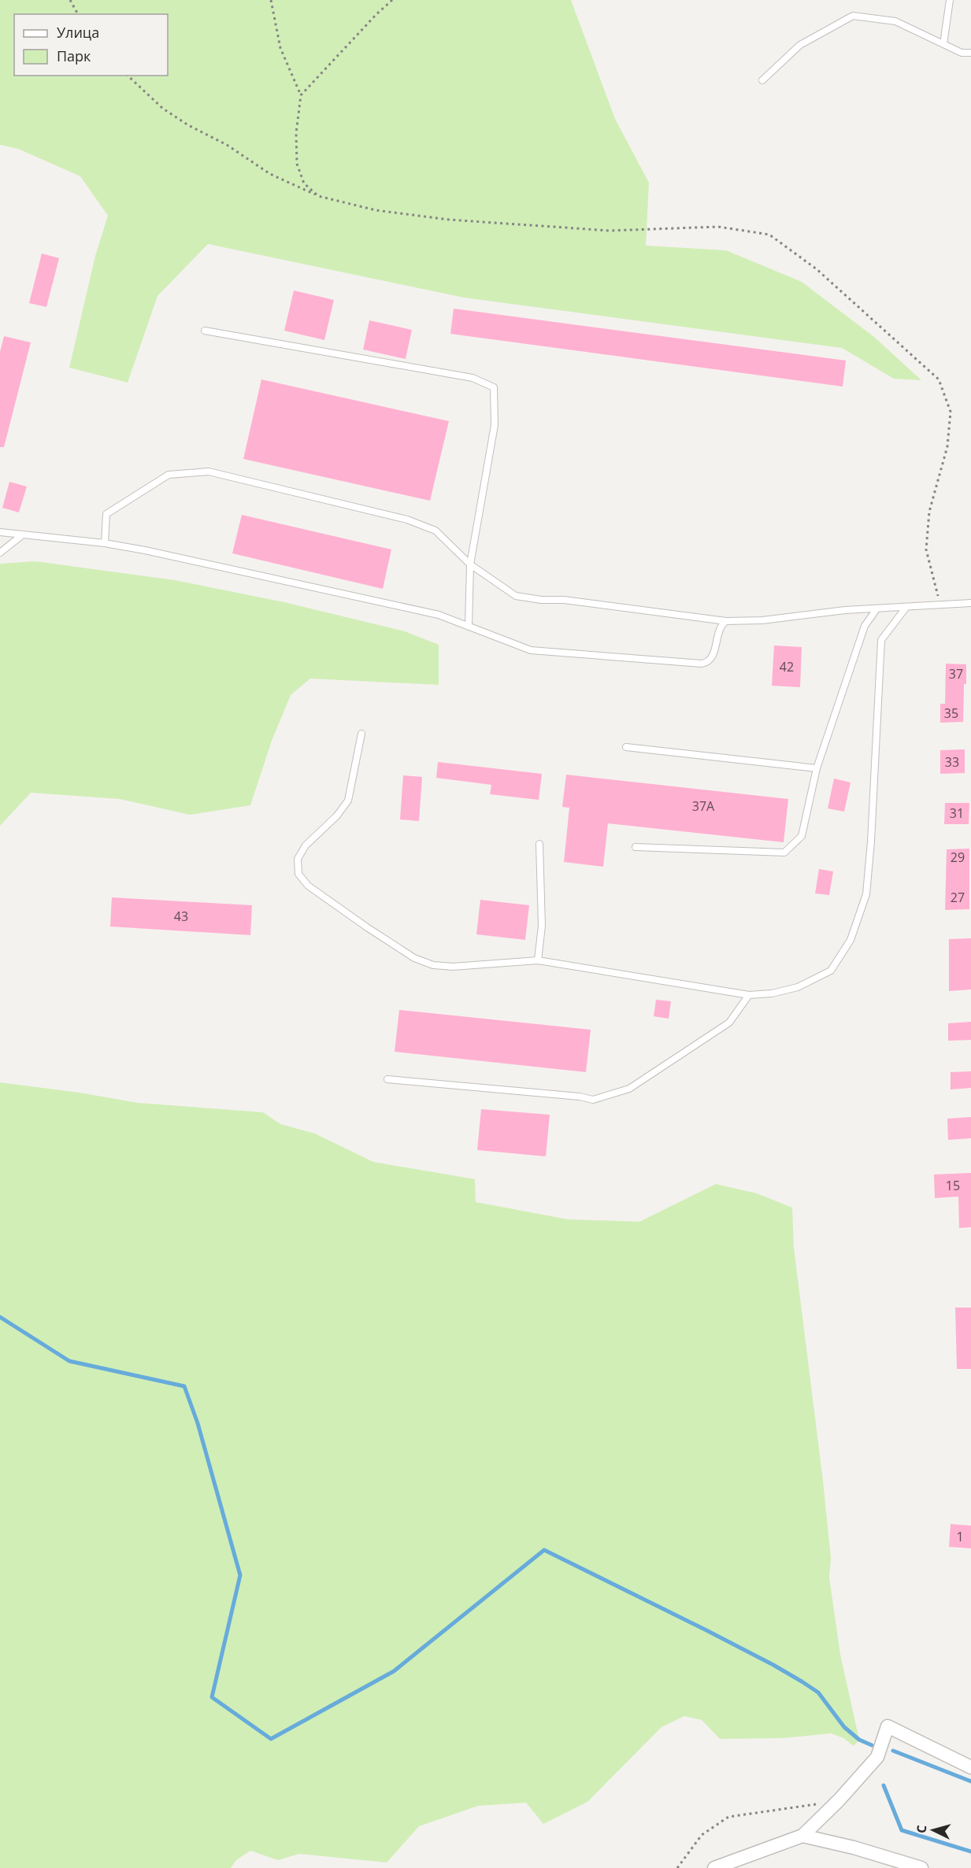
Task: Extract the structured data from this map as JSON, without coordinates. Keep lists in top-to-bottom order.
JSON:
{
  "house_numbers": [
    "42",
    "37",
    "35",
    "33",
    "37А",
    "31",
    "29",
    "27",
    "43",
    "15",
    "1"
  ],
  "legend": ["Улица", "Парк"],
  "north": "left"
}
